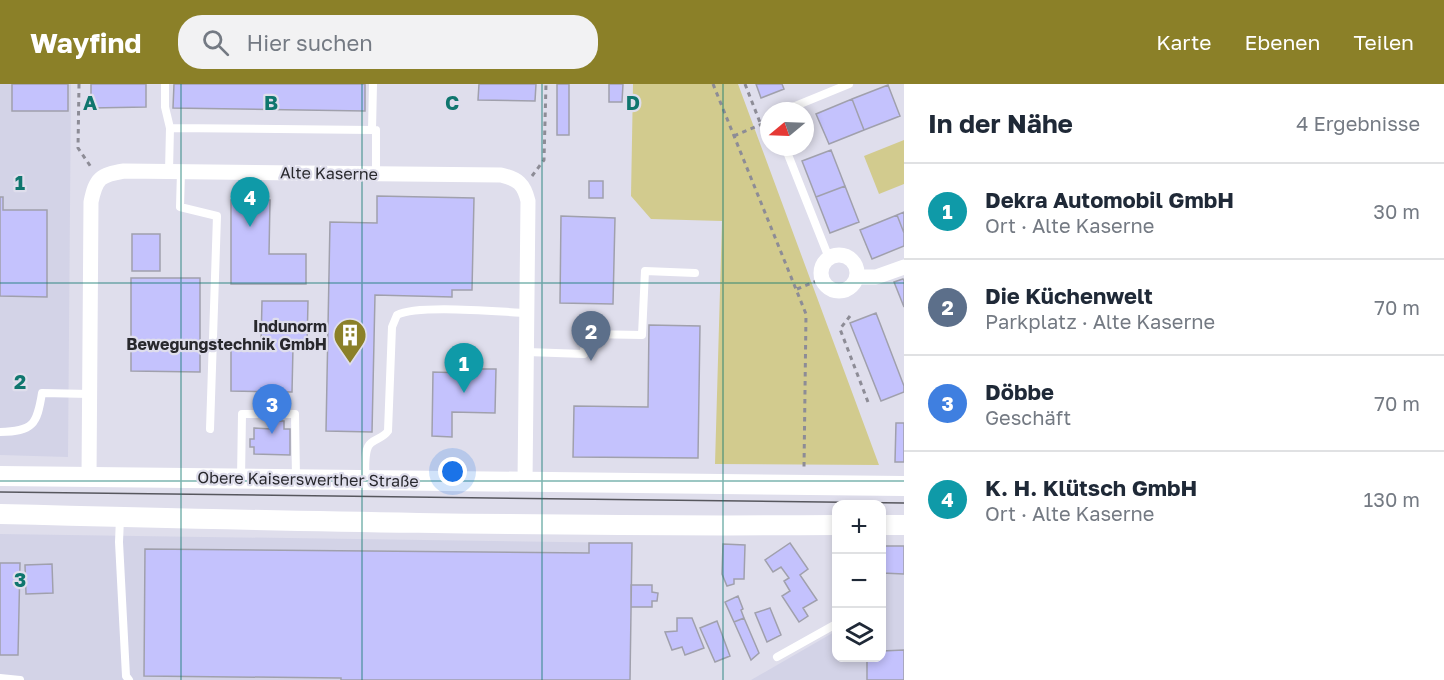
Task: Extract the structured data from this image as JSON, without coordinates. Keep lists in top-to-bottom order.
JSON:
{
  "streets": {
    "street": ["Alte Kaserne", "Obere Kaiserswerther Straße"]
  },
  "places": {
    "building": ["Indunorm Bewegungstechnik GmbH"]
  },
  "north": "left",
  "page": {
    "header": "Wayfind",
    "search": "Hier suchen",
    "nav": ["Karte", "Ebenen", "Teilen"],
    "heading": ["In der Nähe", "4 Ergebnisse"],
    "list": [
      {
        "mark": "1",
        "name": "Dekra Automobil GmbH",
        "note": "Ort · Alte Kaserne",
        "value": "30 m"
      },
      {
        "mark": "2",
        "name": "Die Küchenwelt",
        "note": "Parkplatz · Alte Kaserne",
        "value": "70 m"
      },
      {
        "mark": "3",
        "name": "Döbbe",
        "note": "Geschäft",
        "value": "70 m"
      },
      {
        "mark": "4",
        "name": "K. H. Klütsch GmbH",
        "note": "Ort · Alte Kaserne",
        "value": "130 m"
      }
    ],
    "pins": [
      "4",
      "2",
      "1",
      "3"
    ],
    "map_buttons": ["+", "−"]
  },
  "grid": {
    "columns": [
      "A",
      "B",
      "C",
      "D"
    ],
    "rows": ["1", "2", "3"]
  }
}
